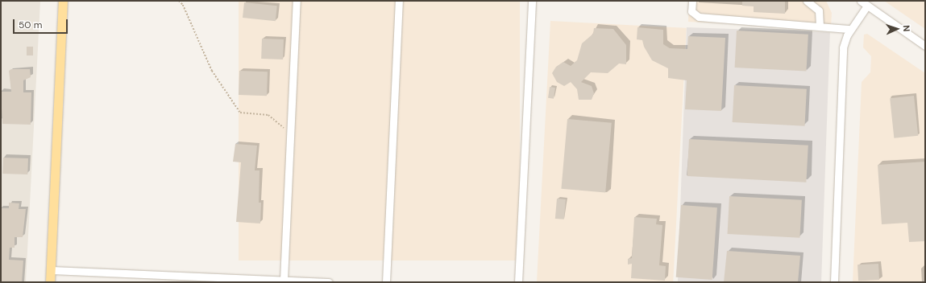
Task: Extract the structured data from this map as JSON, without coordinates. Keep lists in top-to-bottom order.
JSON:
{
  "scale_bar": "50 m",
  "north": "right"
}
